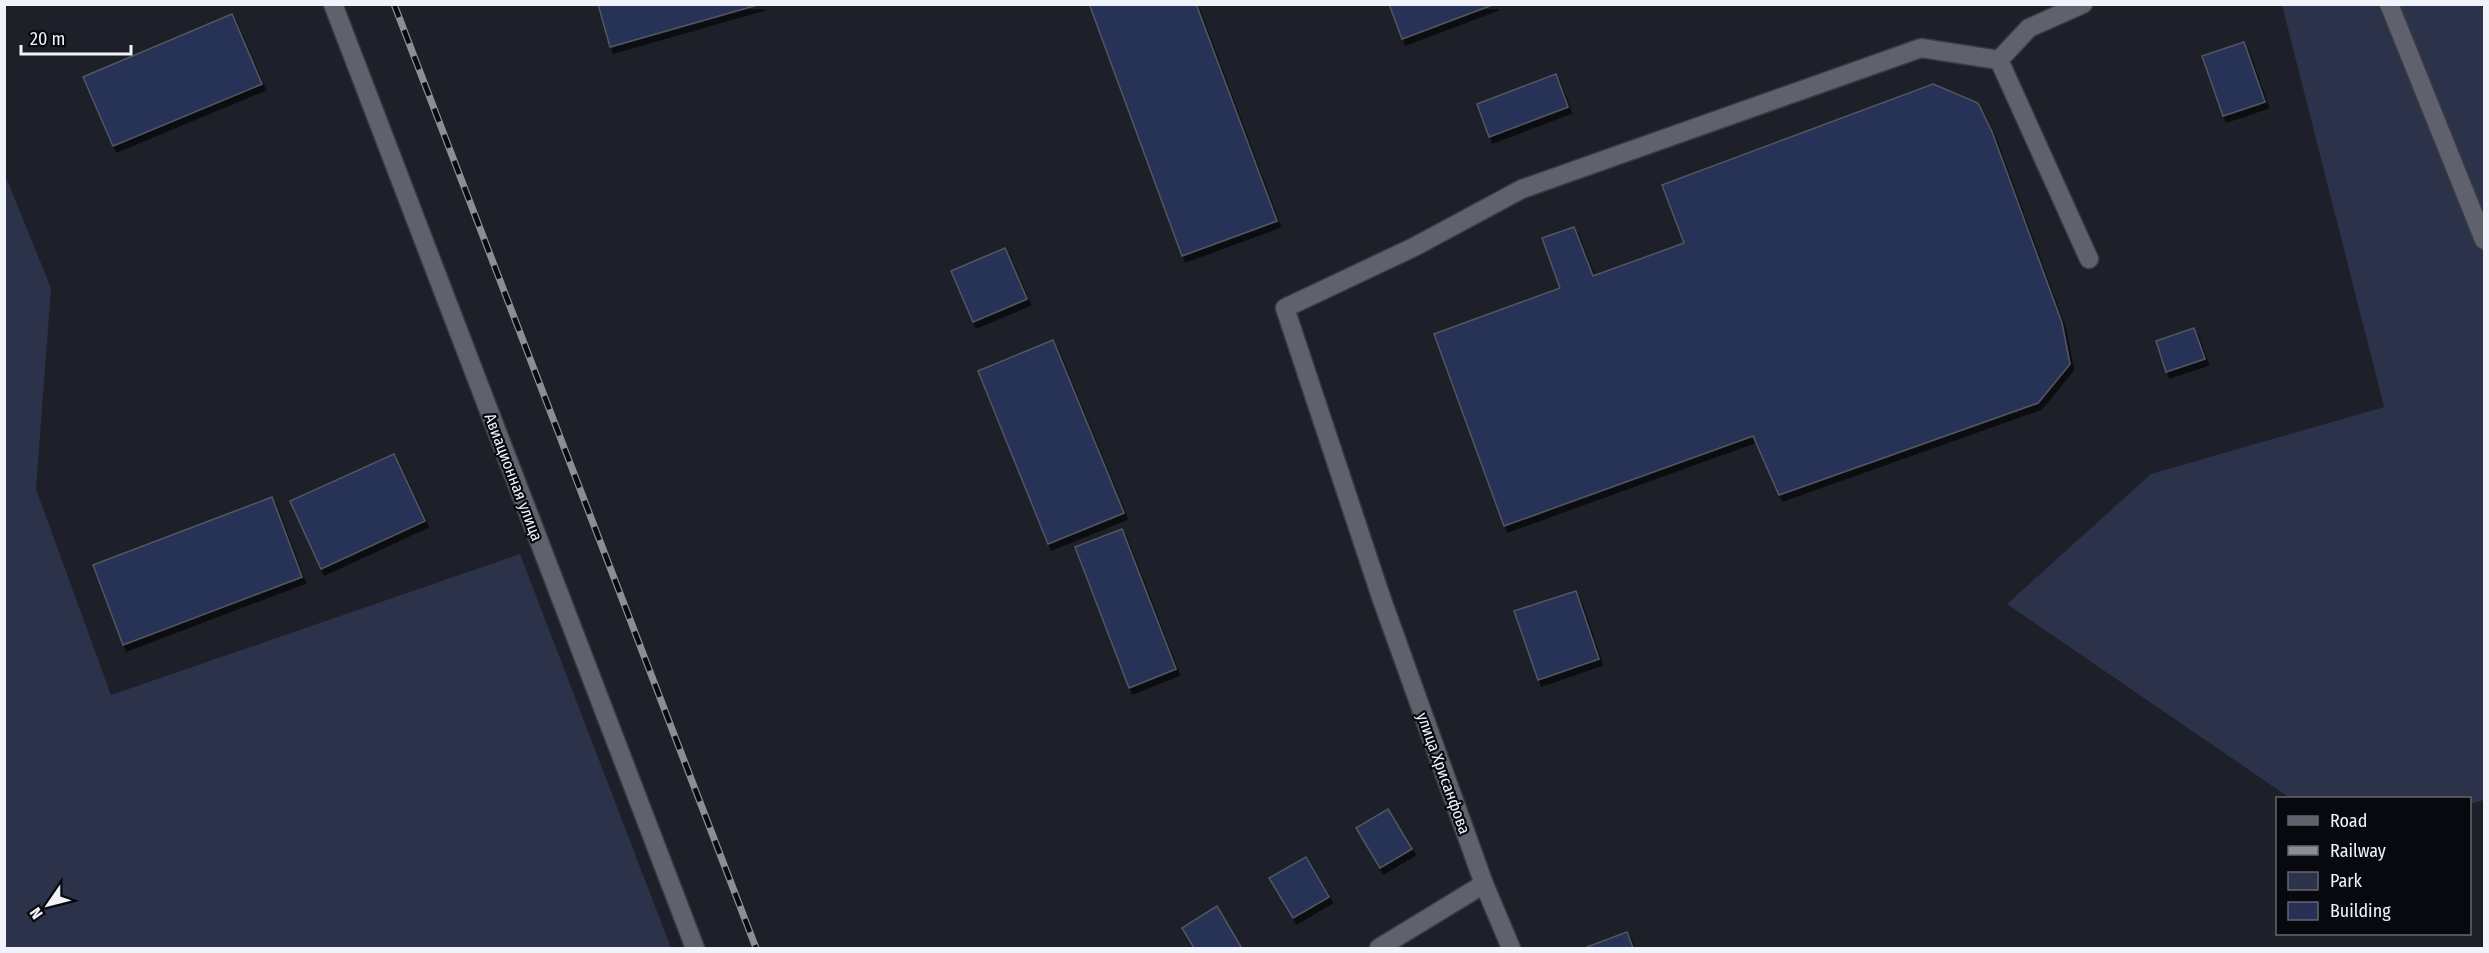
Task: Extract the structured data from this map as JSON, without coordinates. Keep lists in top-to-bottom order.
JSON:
{
  "streets": {
    "street": ["Авиационная улица", "улица Хрисанфова"]
  },
  "legend": [
    "Road",
    "Railway",
    "Park",
    "Building"
  ],
  "scale_bar": "20 m",
  "north": "bottom left"
}
